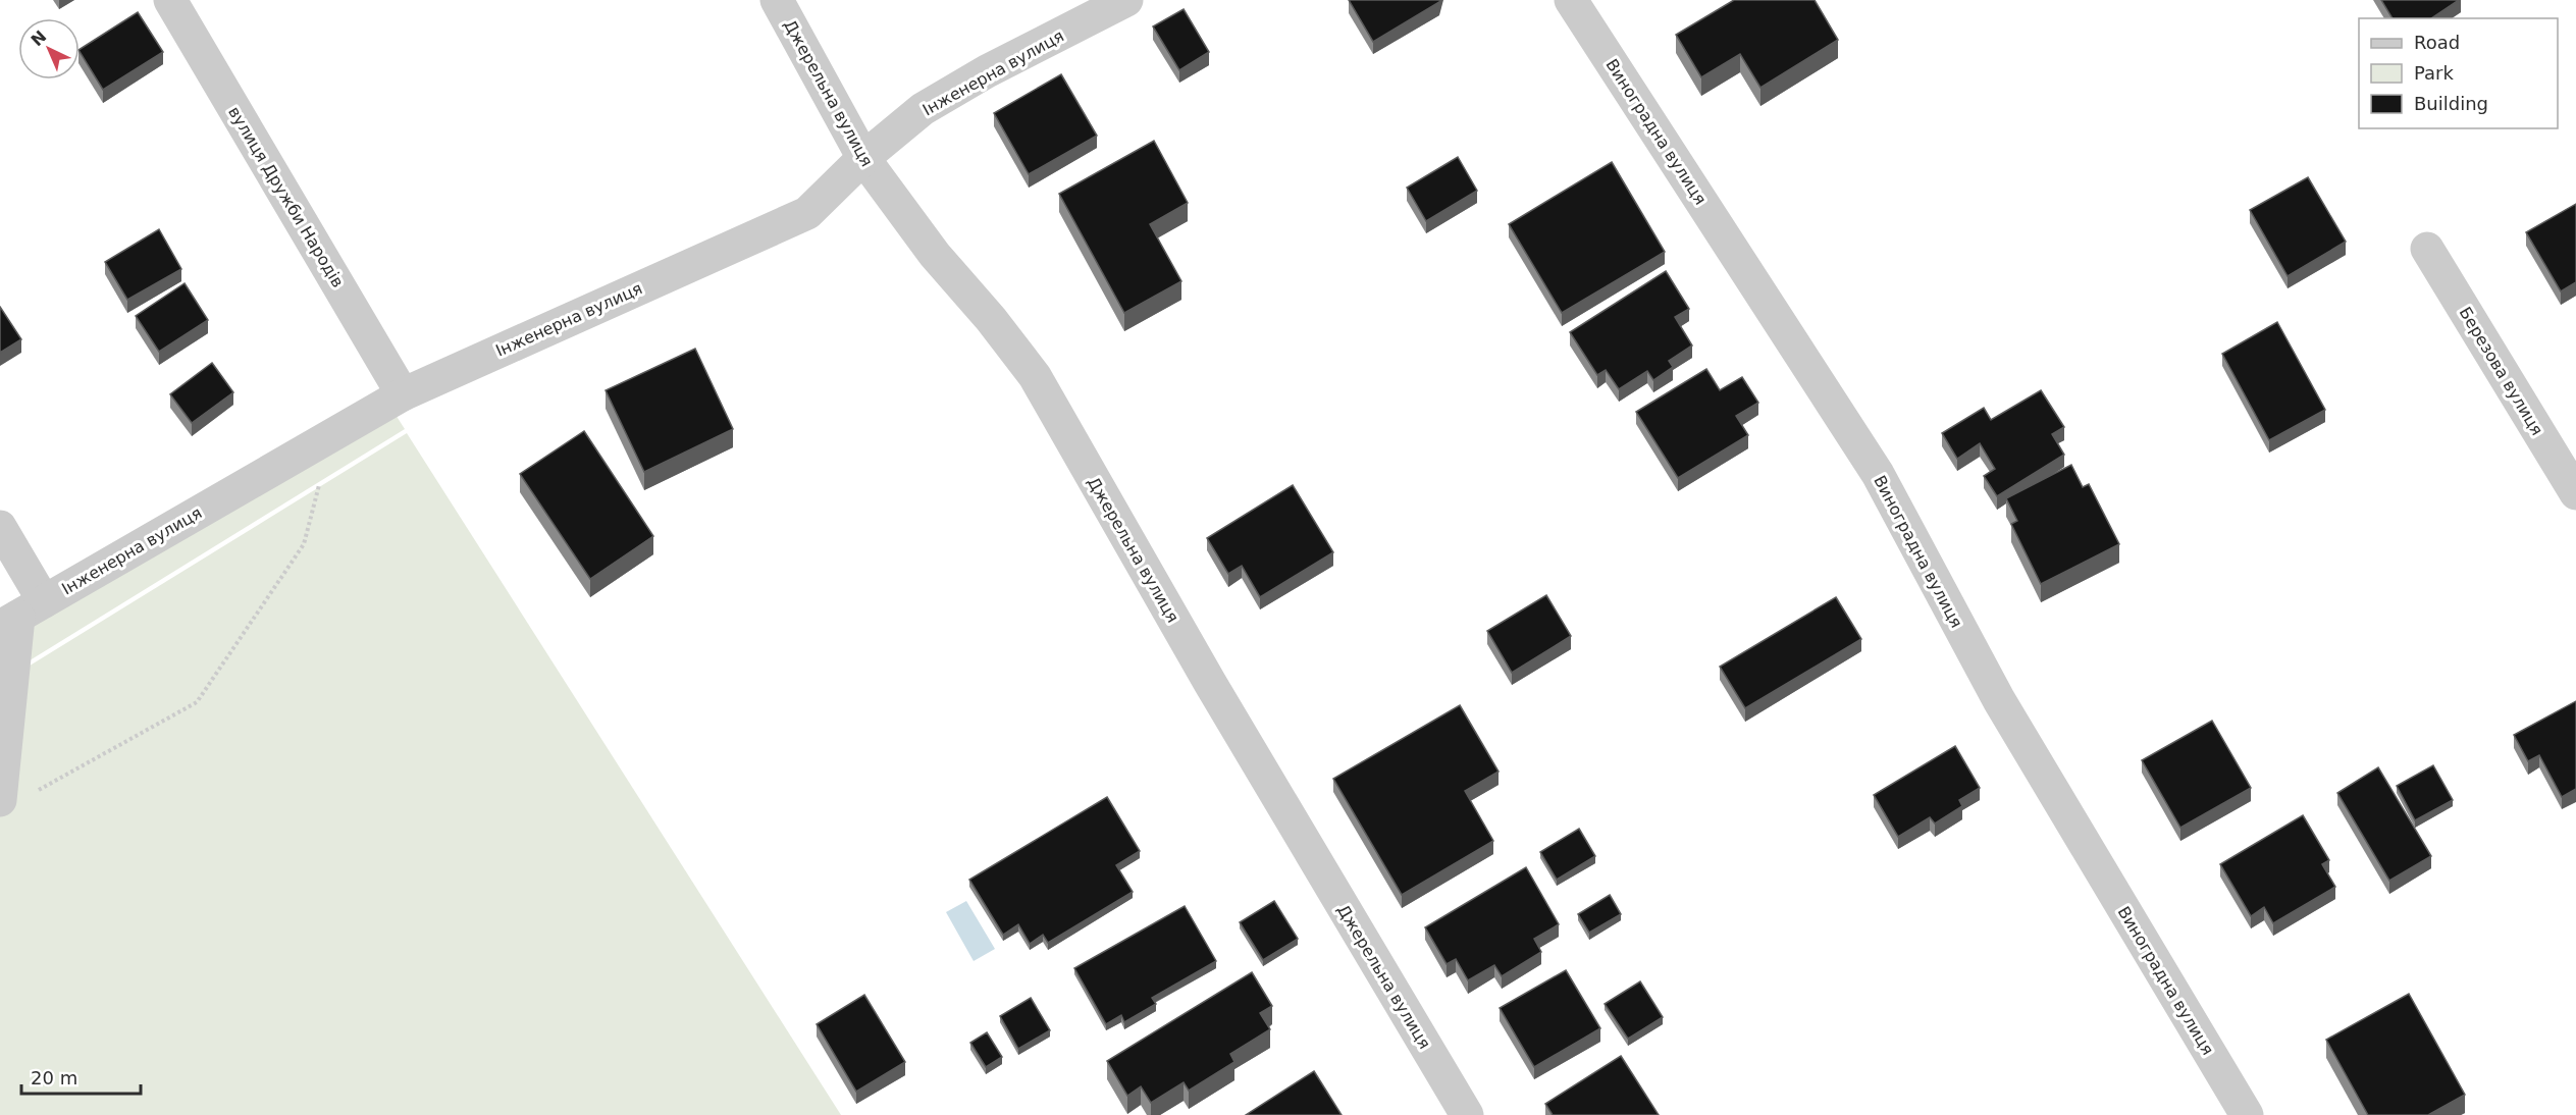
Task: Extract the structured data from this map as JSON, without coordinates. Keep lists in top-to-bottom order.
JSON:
{
  "streets": {
    "street": [
      "Інженерна вулиця",
      "Джерельна вулиця",
      "Виноградна вулиця",
      "вулиця Дружби Народів",
      "Березова вулиця"
    ]
  },
  "crossings": [
    ["Інженерна вулиця", "Джерельна вулиця"],
    ["Інженерна вулиця", "вулиця Дружби Народів"]
  ],
  "legend": ["Road", "Park", "Building"],
  "scale_bar": "20 m",
  "north": "top left"
}
